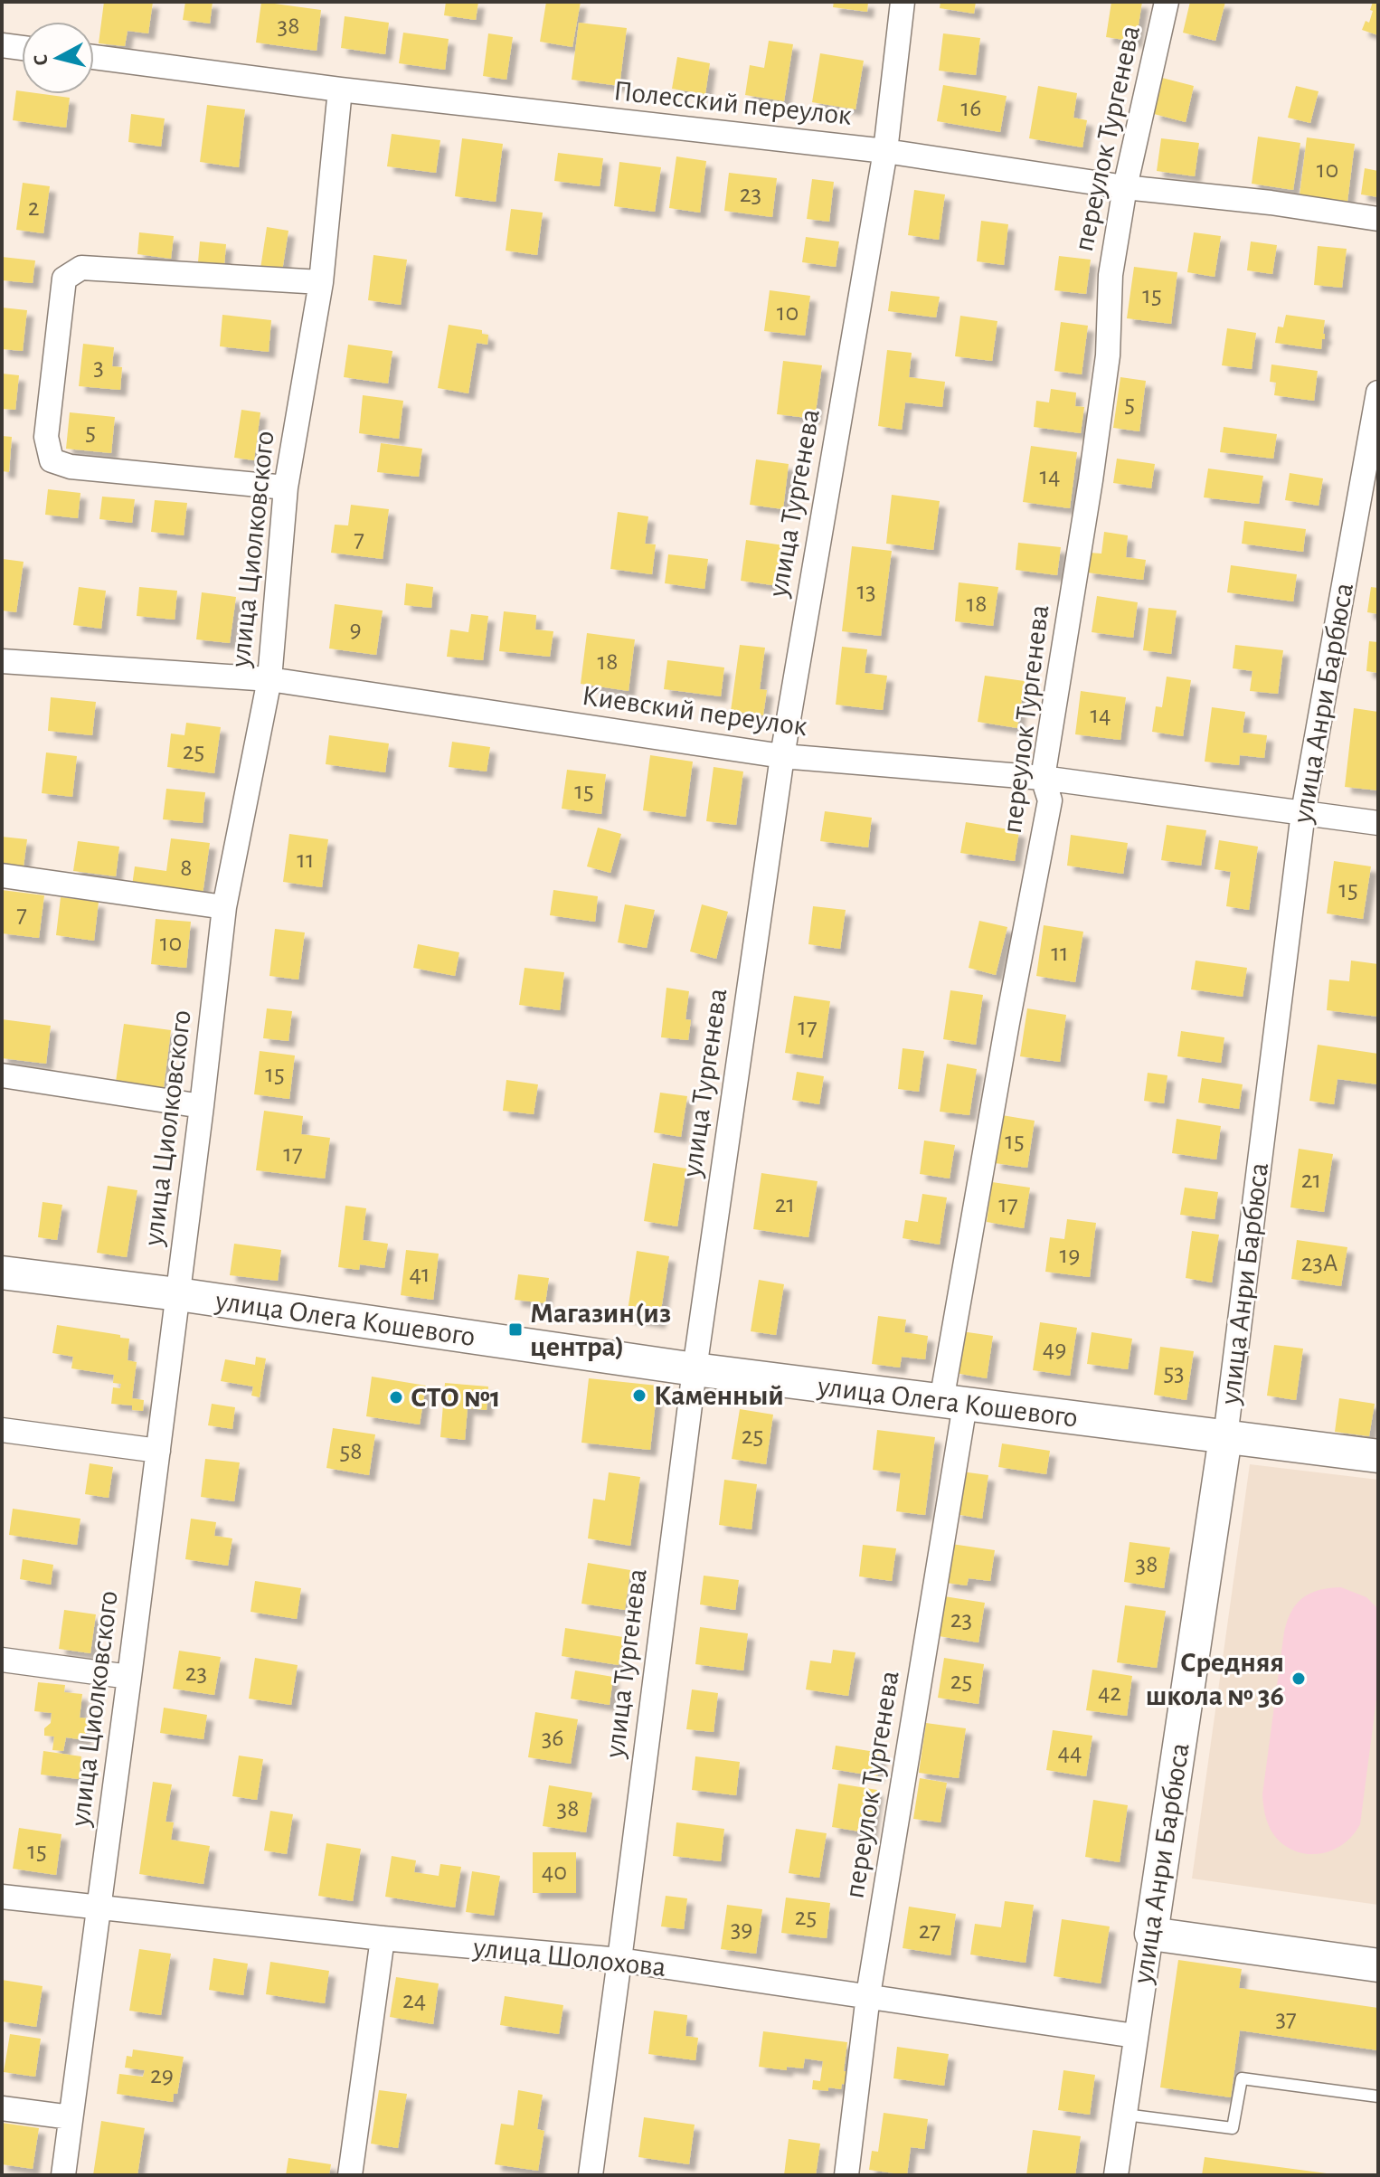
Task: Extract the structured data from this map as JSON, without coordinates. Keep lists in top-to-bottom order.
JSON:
{
  "streets": {
    "street": [
      "Полесский переулок",
      "переулок Тургенева",
      "улица Тургенева",
      "улица Циолковского",
      "улица Анри Барбюса",
      "Киевский переулок",
      "улица Олега Кошевого",
      "улица Шолохова"
    ]
  },
  "crossings": [
    ["Полесский переулок", "переулок Тургенева"],
    ["Полесский переулок", "улица Тургенева"],
    ["Полесский переулок", "улица Циолковского"],
    ["переулок Тургенева", "Киевский переулок"],
    ["переулок Тургенева", "улица Олега Кошевого"],
    ["переулок Тургенева", "улица Шолохова"],
    ["улица Тургенева", "Киевский переулок"],
    ["улица Тургенева", "улица Олега Кошевого"],
    ["улица Тургенева", "улица Шолохова"],
    ["улица Циолковского", "Киевский переулок"],
    ["улица Циолковского", "улица Олега Кошевого"],
    ["улица Циолковского", "улица Шолохова"],
    ["улица Анри Барбюса", "Киевский переулок"],
    ["улица Анри Барбюса", "улица Олега Кошевого"],
    ["улица Анри Барбюса", "улица Шолохова"]
  ],
  "places": {
    "transit": ["Магазин(из центра)"],
    "other": ["Каменный", "СТО №1", "Средняя школа № 36"]
  },
  "house_numbers": [
    "38",
    "16",
    "10",
    "23",
    "2",
    "15",
    "10",
    "3",
    "5",
    "5",
    "14",
    "7",
    "13",
    "18",
    "9",
    "18",
    "14",
    "25",
    "15",
    "11",
    "8",
    "15",
    "7",
    "10",
    "11",
    "17",
    "15",
    "15",
    "17",
    "21",
    "21",
    "17",
    "19",
    "23А",
    "41",
    "49",
    "53",
    "25",
    "58",
    "38",
    "23",
    "23",
    "25",
    "42",
    "36",
    "44",
    "38",
    "15",
    "40",
    "25",
    "39",
    "27",
    "24",
    "37",
    "29"
  ],
  "north": "left"
}
